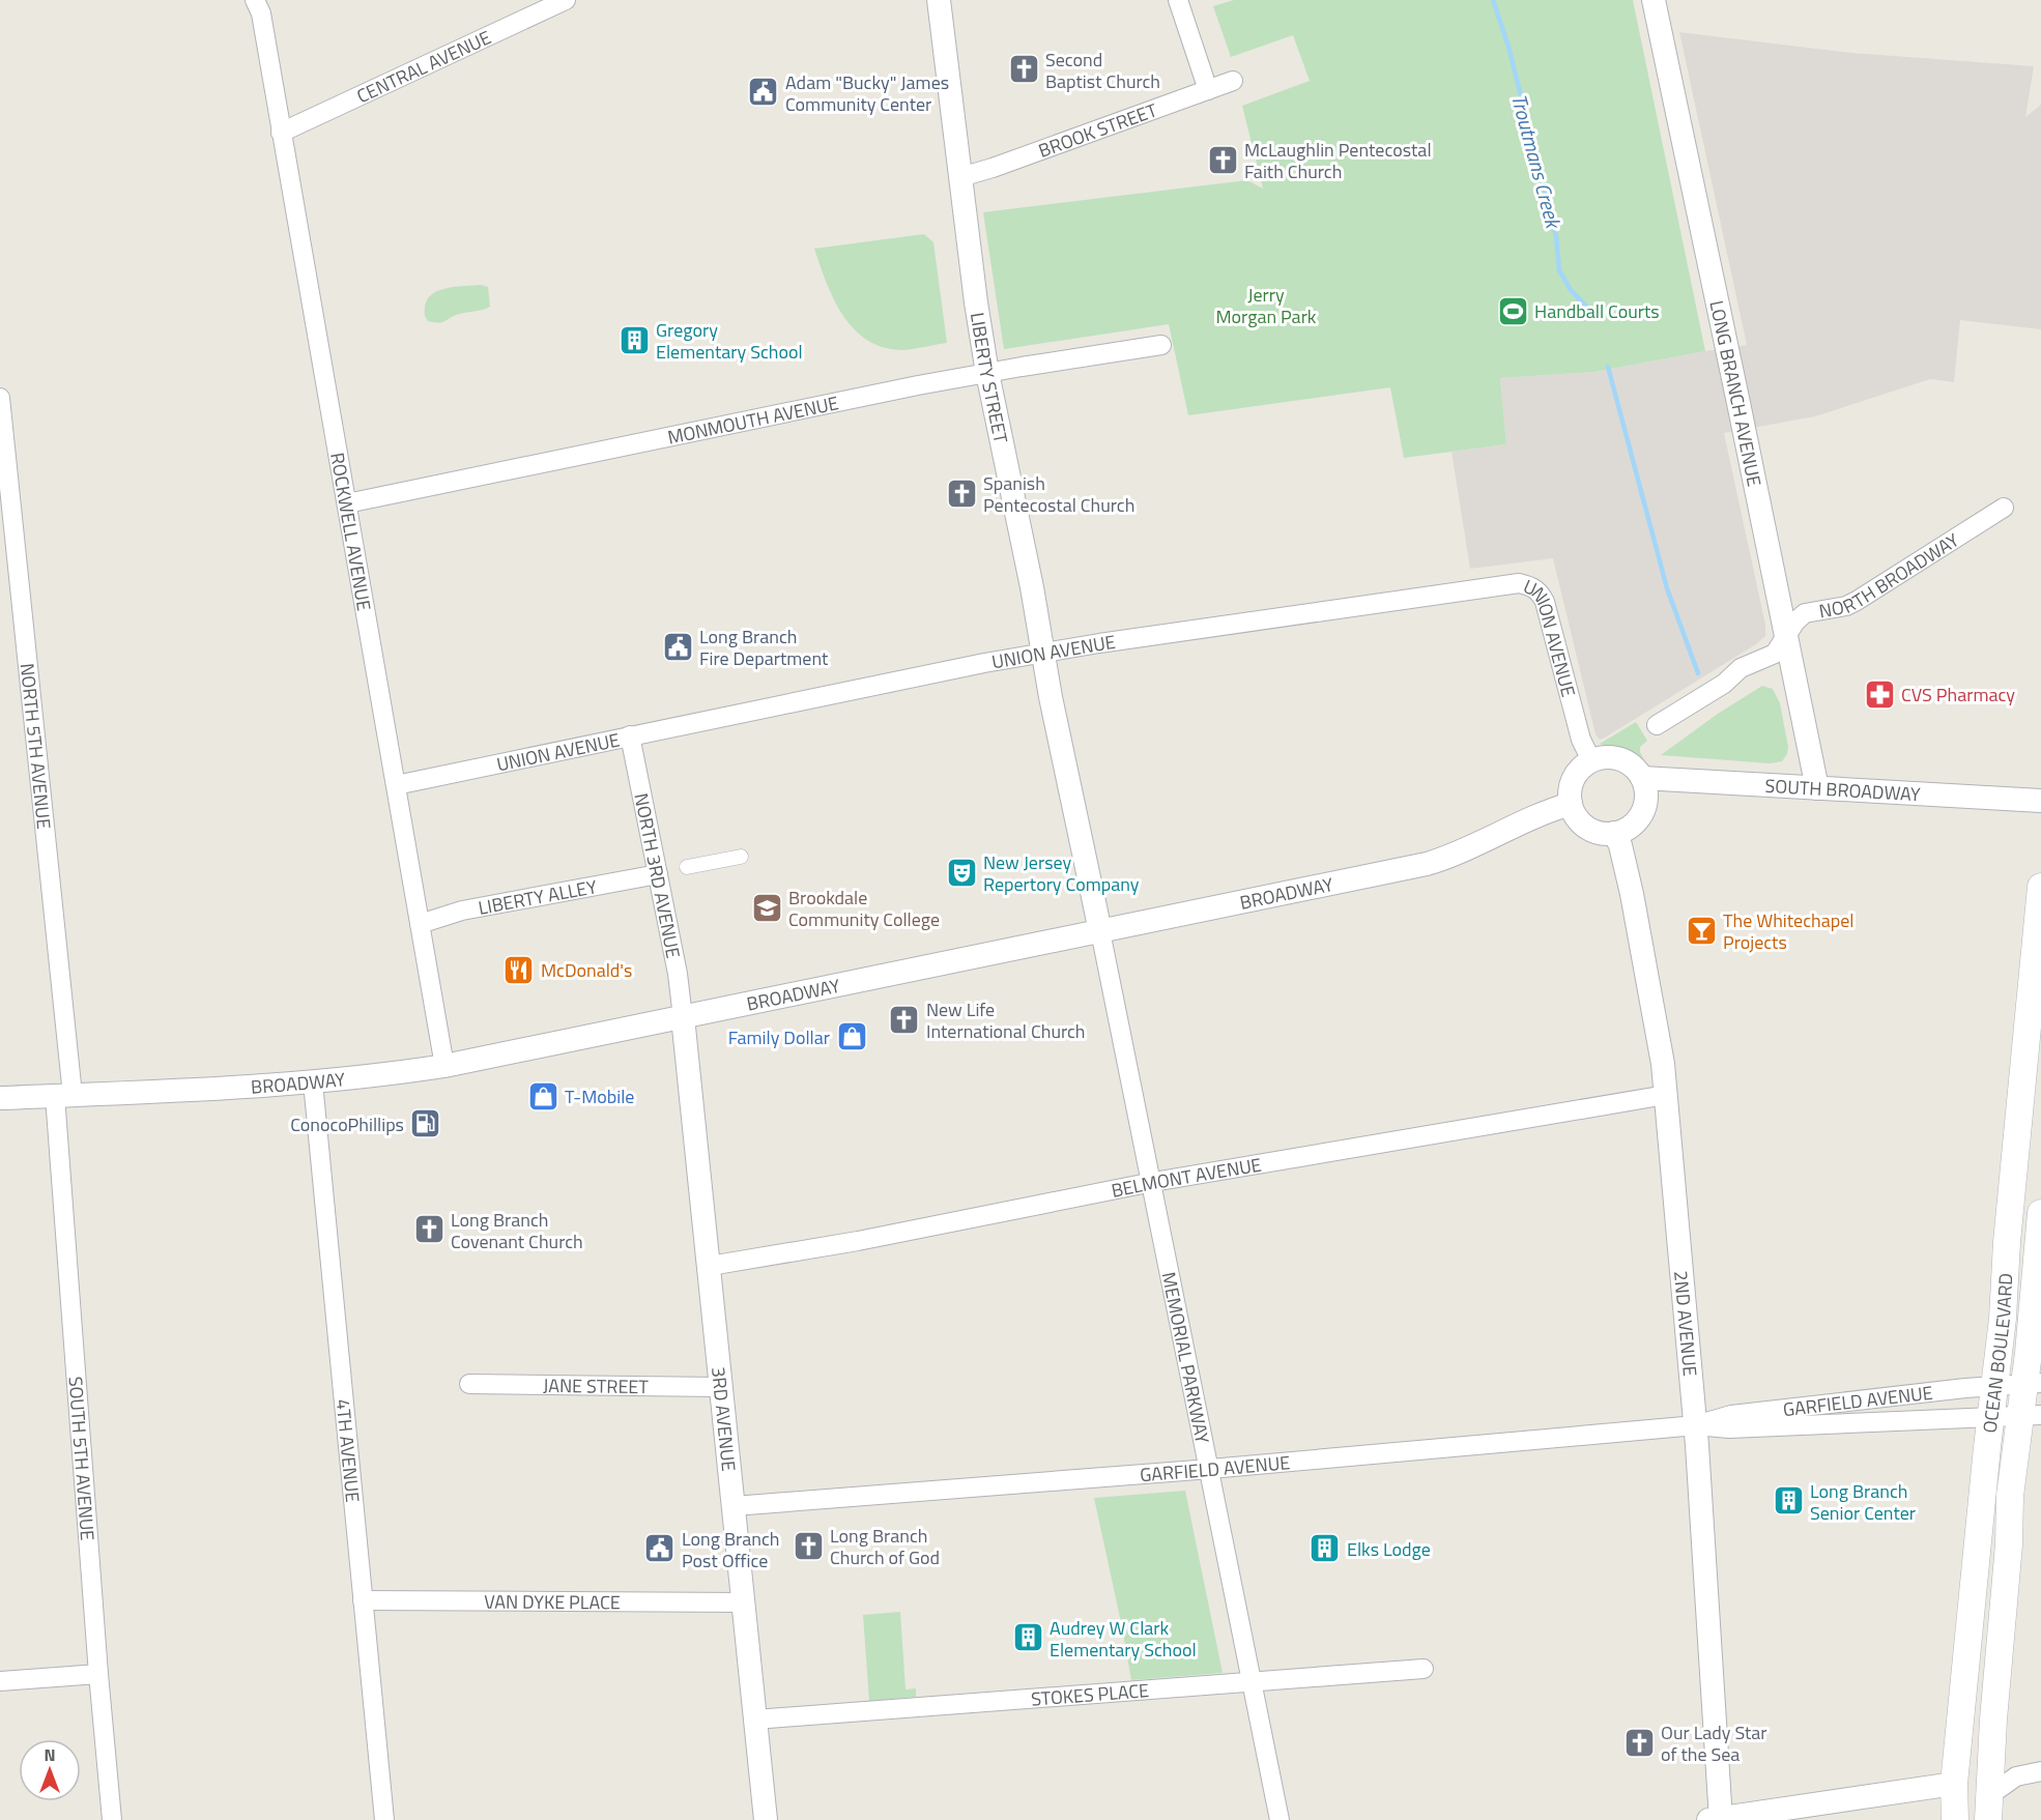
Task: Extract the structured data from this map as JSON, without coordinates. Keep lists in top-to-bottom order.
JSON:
{
  "streets": {
    "main road": ["OCEAN BOULEVARD"],
    "street": [
      "CENTRAL AVENUE",
      "BROOK STREET",
      "LIBERTY STREET",
      "LONG BRANCH AVENUE",
      "MONMOUTH AVENUE",
      "ROCKWELL AVENUE",
      "NORTH BROADWAY",
      "UNION AVENUE",
      "NORTH 5TH AVENUE",
      "SOUTH BROADWAY",
      "NORTH 3RD AVENUE",
      "BROADWAY",
      "LIBERTY ALLEY",
      "BELMONT AVENUE",
      "2ND AVENUE",
      "MEMORIAL PARKWAY",
      "JANE STREET",
      "GARFIELD AVENUE",
      "3RD AVENUE",
      "4TH AVENUE",
      "SOUTH 5TH AVENUE",
      "VAN DYKE PLACE",
      "STOKES PLACE"
    ]
  },
  "crossings": [
    ["CENTRAL AVENUE", "ROCKWELL AVENUE"],
    ["BROOK STREET", "LIBERTY STREET"],
    ["LIBERTY STREET", "MONMOUTH AVENUE"],
    ["LIBERTY STREET", "UNION AVENUE"],
    ["LIBERTY STREET", "BROADWAY"],
    ["LIBERTY STREET", "MEMORIAL PARKWAY"],
    ["LONG BRANCH AVENUE", "NORTH BROADWAY"],
    ["LONG BRANCH AVENUE", "SOUTH BROADWAY"],
    ["MONMOUTH AVENUE", "ROCKWELL AVENUE"],
    ["ROCKWELL AVENUE", "UNION AVENUE"],
    ["ROCKWELL AVENUE", "BROADWAY"],
    ["ROCKWELL AVENUE", "LIBERTY ALLEY"],
    ["UNION AVENUE", "SOUTH BROADWAY"],
    ["UNION AVENUE", "NORTH 3RD AVENUE"],
    ["UNION AVENUE", "BROADWAY"],
    ["UNION AVENUE", "2ND AVENUE"],
    ["NORTH 5TH AVENUE", "BROADWAY"],
    ["NORTH 5TH AVENUE", "SOUTH 5TH AVENUE"],
    ["SOUTH BROADWAY", "BROADWAY"],
    ["SOUTH BROADWAY", "2ND AVENUE"],
    ["NORTH 3RD AVENUE", "BROADWAY"],
    ["NORTH 3RD AVENUE", "LIBERTY ALLEY"],
    ["NORTH 3RD AVENUE", "3RD AVENUE"],
    ["BROADWAY", "2ND AVENUE"],
    ["BROADWAY", "MEMORIAL PARKWAY"],
    ["BROADWAY", "3RD AVENUE"],
    ["BROADWAY", "4TH AVENUE"],
    ["BROADWAY", "SOUTH 5TH AVENUE"],
    ["BELMONT AVENUE", "2ND AVENUE"],
    ["BELMONT AVENUE", "MEMORIAL PARKWAY"],
    ["BELMONT AVENUE", "3RD AVENUE"],
    ["2ND AVENUE", "GARFIELD AVENUE"],
    ["OCEAN BOULEVARD", "GARFIELD AVENUE"],
    ["MEMORIAL PARKWAY", "GARFIELD AVENUE"],
    ["MEMORIAL PARKWAY", "STOKES PLACE"],
    ["JANE STREET", "3RD AVENUE"],
    ["GARFIELD AVENUE", "3RD AVENUE"],
    ["3RD AVENUE", "VAN DYKE PLACE"],
    ["3RD AVENUE", "STOKES PLACE"],
    ["4TH AVENUE", "VAN DYKE PLACE"]
  ],
  "water": ["Troutmans Creek"],
  "parks": ["Jerry Morgan Park"],
  "places": {
    "church": [
      "Second Baptist Church",
      "McLaughlin Pentecostal Faith Church",
      "Spanish Pentecostal Church",
      "New Life International Church",
      "Long Branch Covenant Church",
      "Long Branch Church of God",
      "Our Lady Star of the Sea"
    ],
    "public building": ["Adam \"Bucky\" James Community Center", "Long Branch Fire Department", "Long Branch Post Office"],
    "sports": ["Handball Courts"],
    "building": [
      "Gregory Elementary School",
      "Long Branch Senior Center",
      "Elks Lodge",
      "Audrey W Clark Elementary School"
    ],
    "pharmacy": ["CVS Pharmacy"],
    "theatre": ["New Jersey Repertory Company"],
    "school or university": ["Brookdale Community College"],
    "bar": ["The Whitechapel Projects"],
    "restaurant": ["McDonald's"],
    "shop": ["Family Dollar", "T-Mobile"],
    "fuel station": ["ConocoPhillips"]
  },
  "north": "top"
}
